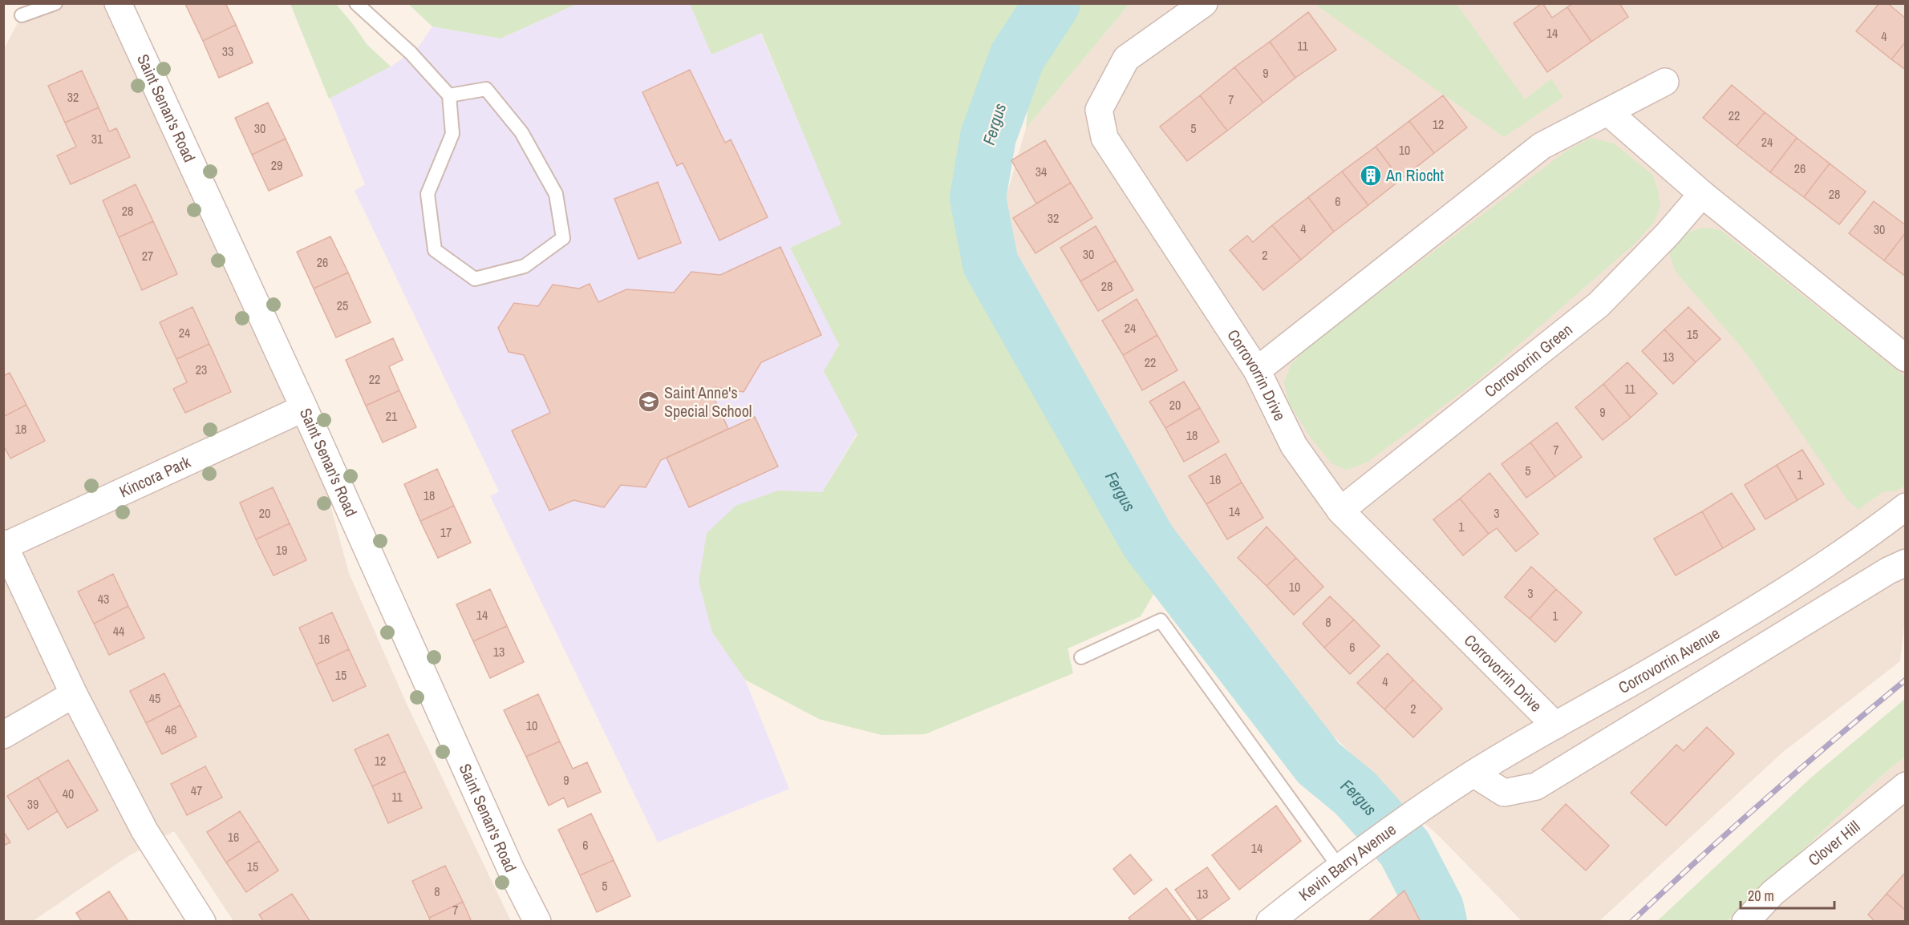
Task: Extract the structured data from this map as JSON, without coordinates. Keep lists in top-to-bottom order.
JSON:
{
  "streets": {
    "street": [
      "Saint Senan's Road",
      "Corrovorrin Green",
      "Corrovorrin Drive",
      "Kincora Park",
      "Corrovorrin Avenue",
      "Clover Hill",
      "Kevin Barry Avenue"
    ]
  },
  "crossings": [
    ["Saint Senan's Road", "Kincora Park"],
    ["Corrovorrin Green", "Corrovorrin Drive"],
    ["Corrovorrin Drive", "Corrovorrin Avenue"],
    ["Corrovorrin Avenue", "Kevin Barry Avenue"]
  ],
  "water": ["Fergus"],
  "places": {
    "building": ["An Riocht"],
    "school or university": ["Saint Anne's Special School"]
  },
  "house_numbers": [
    "14",
    "4",
    "11",
    "33",
    "9",
    "32",
    "7",
    "22",
    "12",
    "30",
    "5",
    "31",
    "24",
    "10",
    "29",
    "26",
    "34",
    "28",
    "6",
    "28",
    "32",
    "4",
    "30",
    "30",
    "2",
    "27",
    "26",
    "28",
    "25",
    "24",
    "24",
    "15",
    "13",
    "22",
    "23",
    "22",
    "11",
    "20",
    "9",
    "21",
    "18",
    "18",
    "7",
    "5",
    "1",
    "16",
    "18",
    "14",
    "20",
    "3",
    "1",
    "17",
    "19",
    "10",
    "3",
    "43",
    "14",
    "1",
    "8",
    "44",
    "16",
    "6",
    "13",
    "15",
    "4",
    "45",
    "2",
    "10",
    "46",
    "12",
    "9",
    "47",
    "40",
    "11",
    "39",
    "16",
    "6",
    "14",
    "15",
    "5",
    "8",
    "13",
    "7"
  ],
  "scale_bar": "20 m"
}
